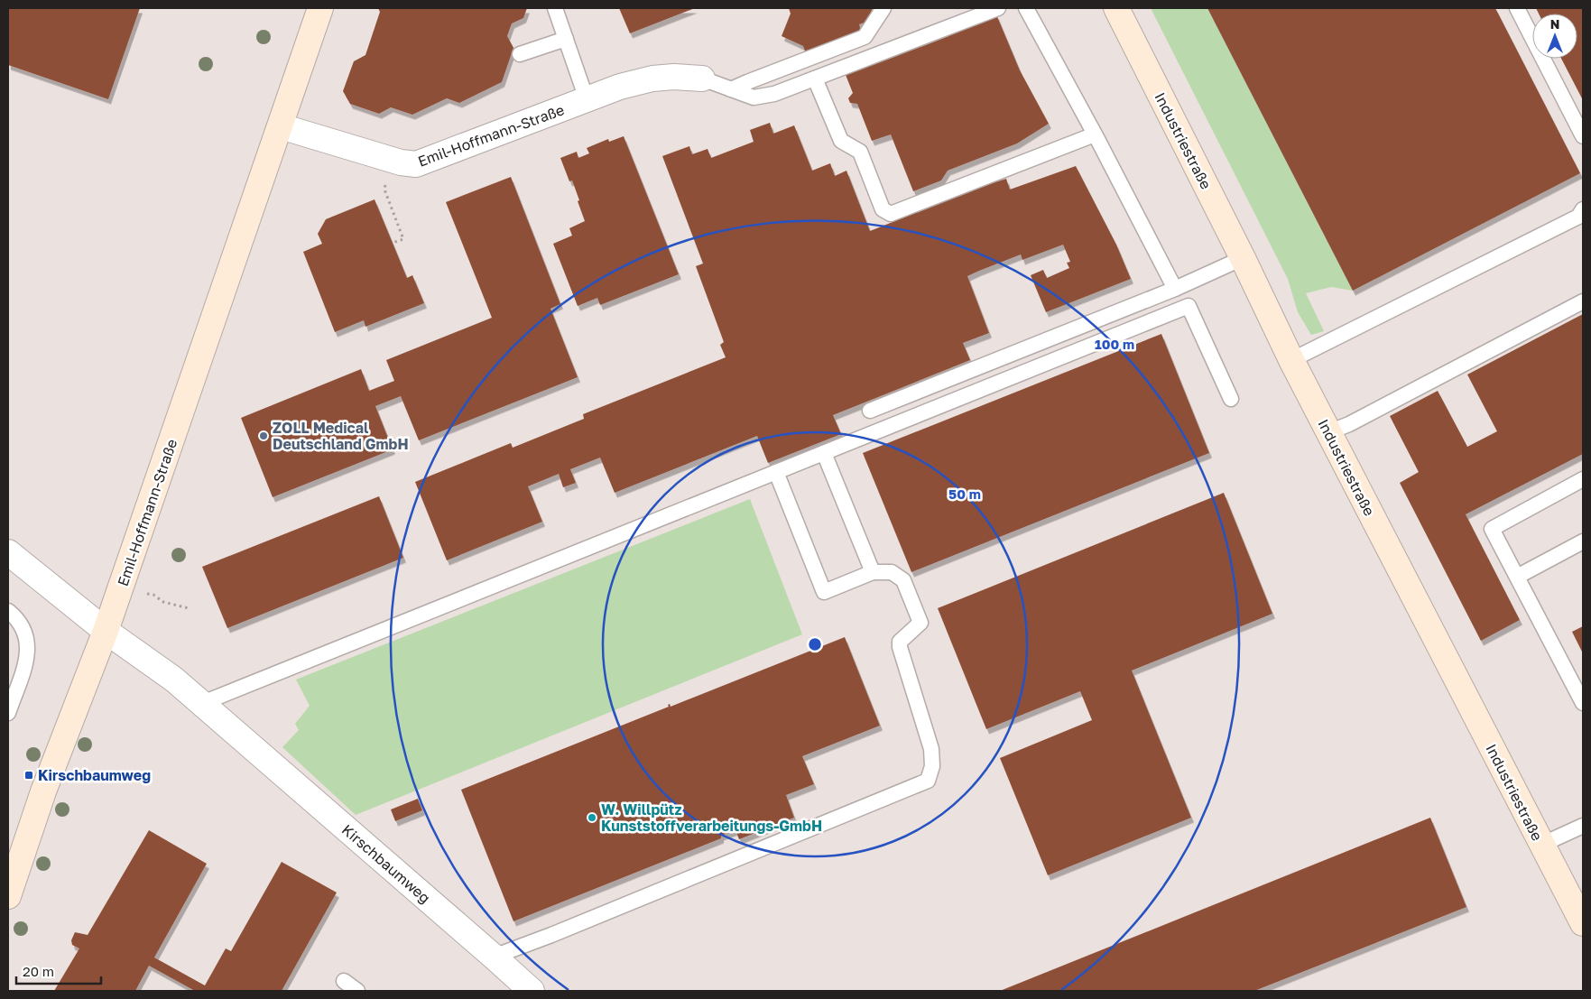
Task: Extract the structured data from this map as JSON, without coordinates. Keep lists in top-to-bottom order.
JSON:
{
  "streets": {
    "main road": ["Emil-Hoffmann-Straße", "Industriestraße"],
    "street": ["Kirschbaumweg"]
  },
  "crossings": [
    ["Emil-Hoffmann-Straße", "Kirschbaumweg"]
  ],
  "places": {
    "other": ["ZOLL Medical Deutschland GmbH", "W. Willpütz Kunststoffverarbeitungs-GmbH"],
    "transit": ["Kirschbaumweg"]
  },
  "scale_bar": "20 m",
  "north": "top",
  "rings": ["100 m", "50 m"]
}
